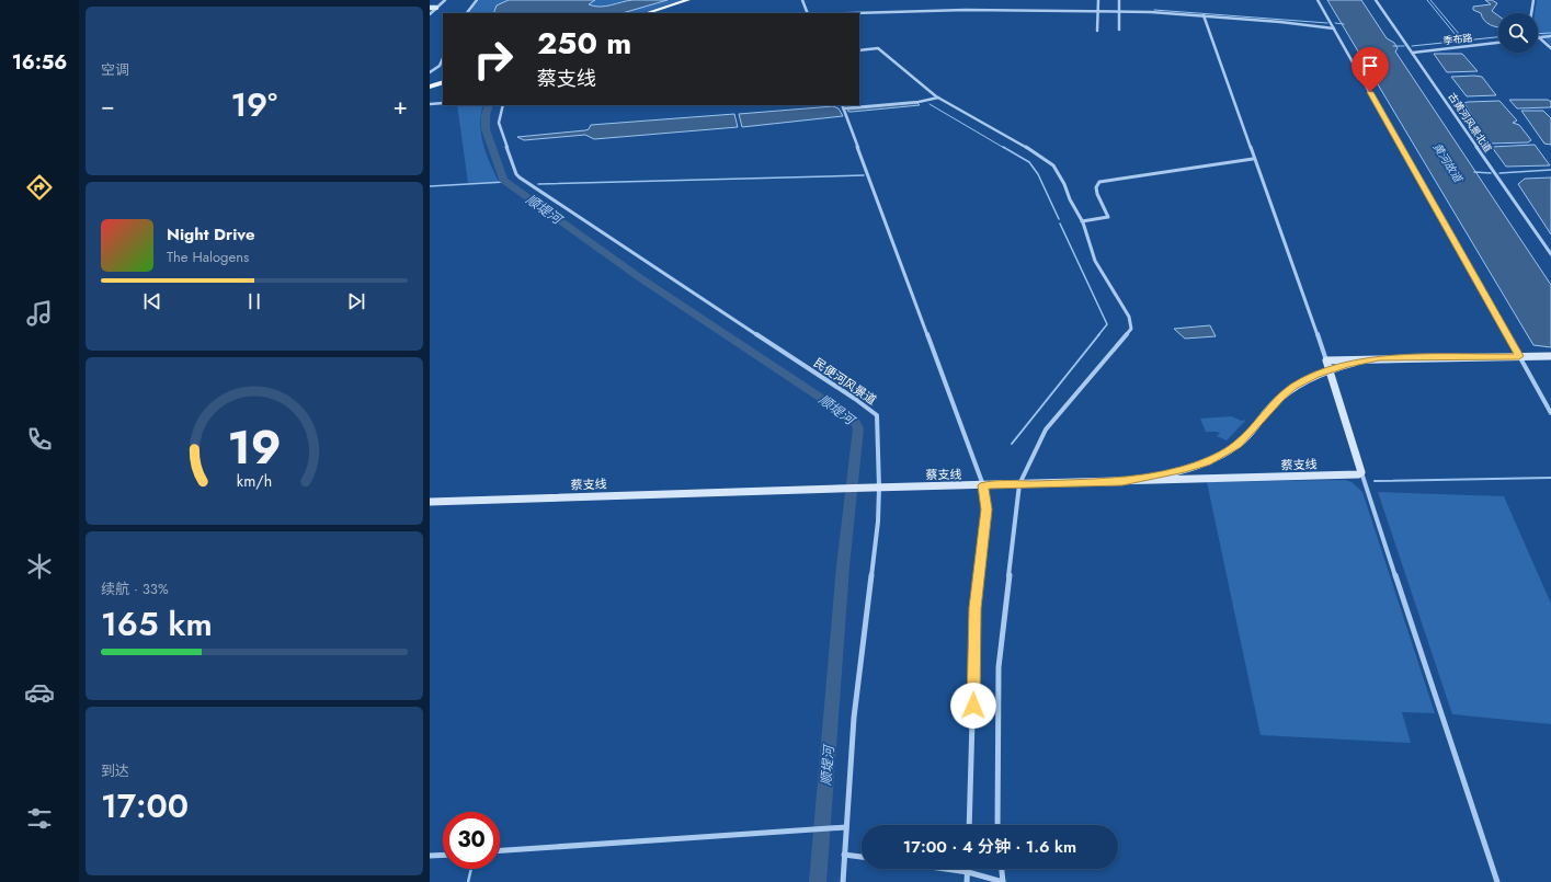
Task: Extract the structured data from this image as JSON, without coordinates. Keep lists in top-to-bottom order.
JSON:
{
  "streets": {
    "street": [
      "季布路",
      "古黄河风景北道",
      "民便河风景道",
      "蔡支线"
    ]
  },
  "crossings": [
    ["季布路", "古黄河风景北道"],
    ["民便河风景道", "蔡支线"]
  ],
  "water": ["黄河故道", "顺堤河"],
  "page": {
    "tabs": "16:56",
    "tile": [
      "空调",
      ["续航 · 33%", "165 km"],
      ["到达", "17:00"]
    ],
    "turn": ["250 m", "蔡支线"],
    "heat": ["−", "19°", "+"],
    "song": ["Night Drive", "The Halogens"],
    "limit": "30",
    "trip": "17:00 · 4 分钟 · 1.6 km",
    "gauge": ["19", "km/h"]
  }
}
